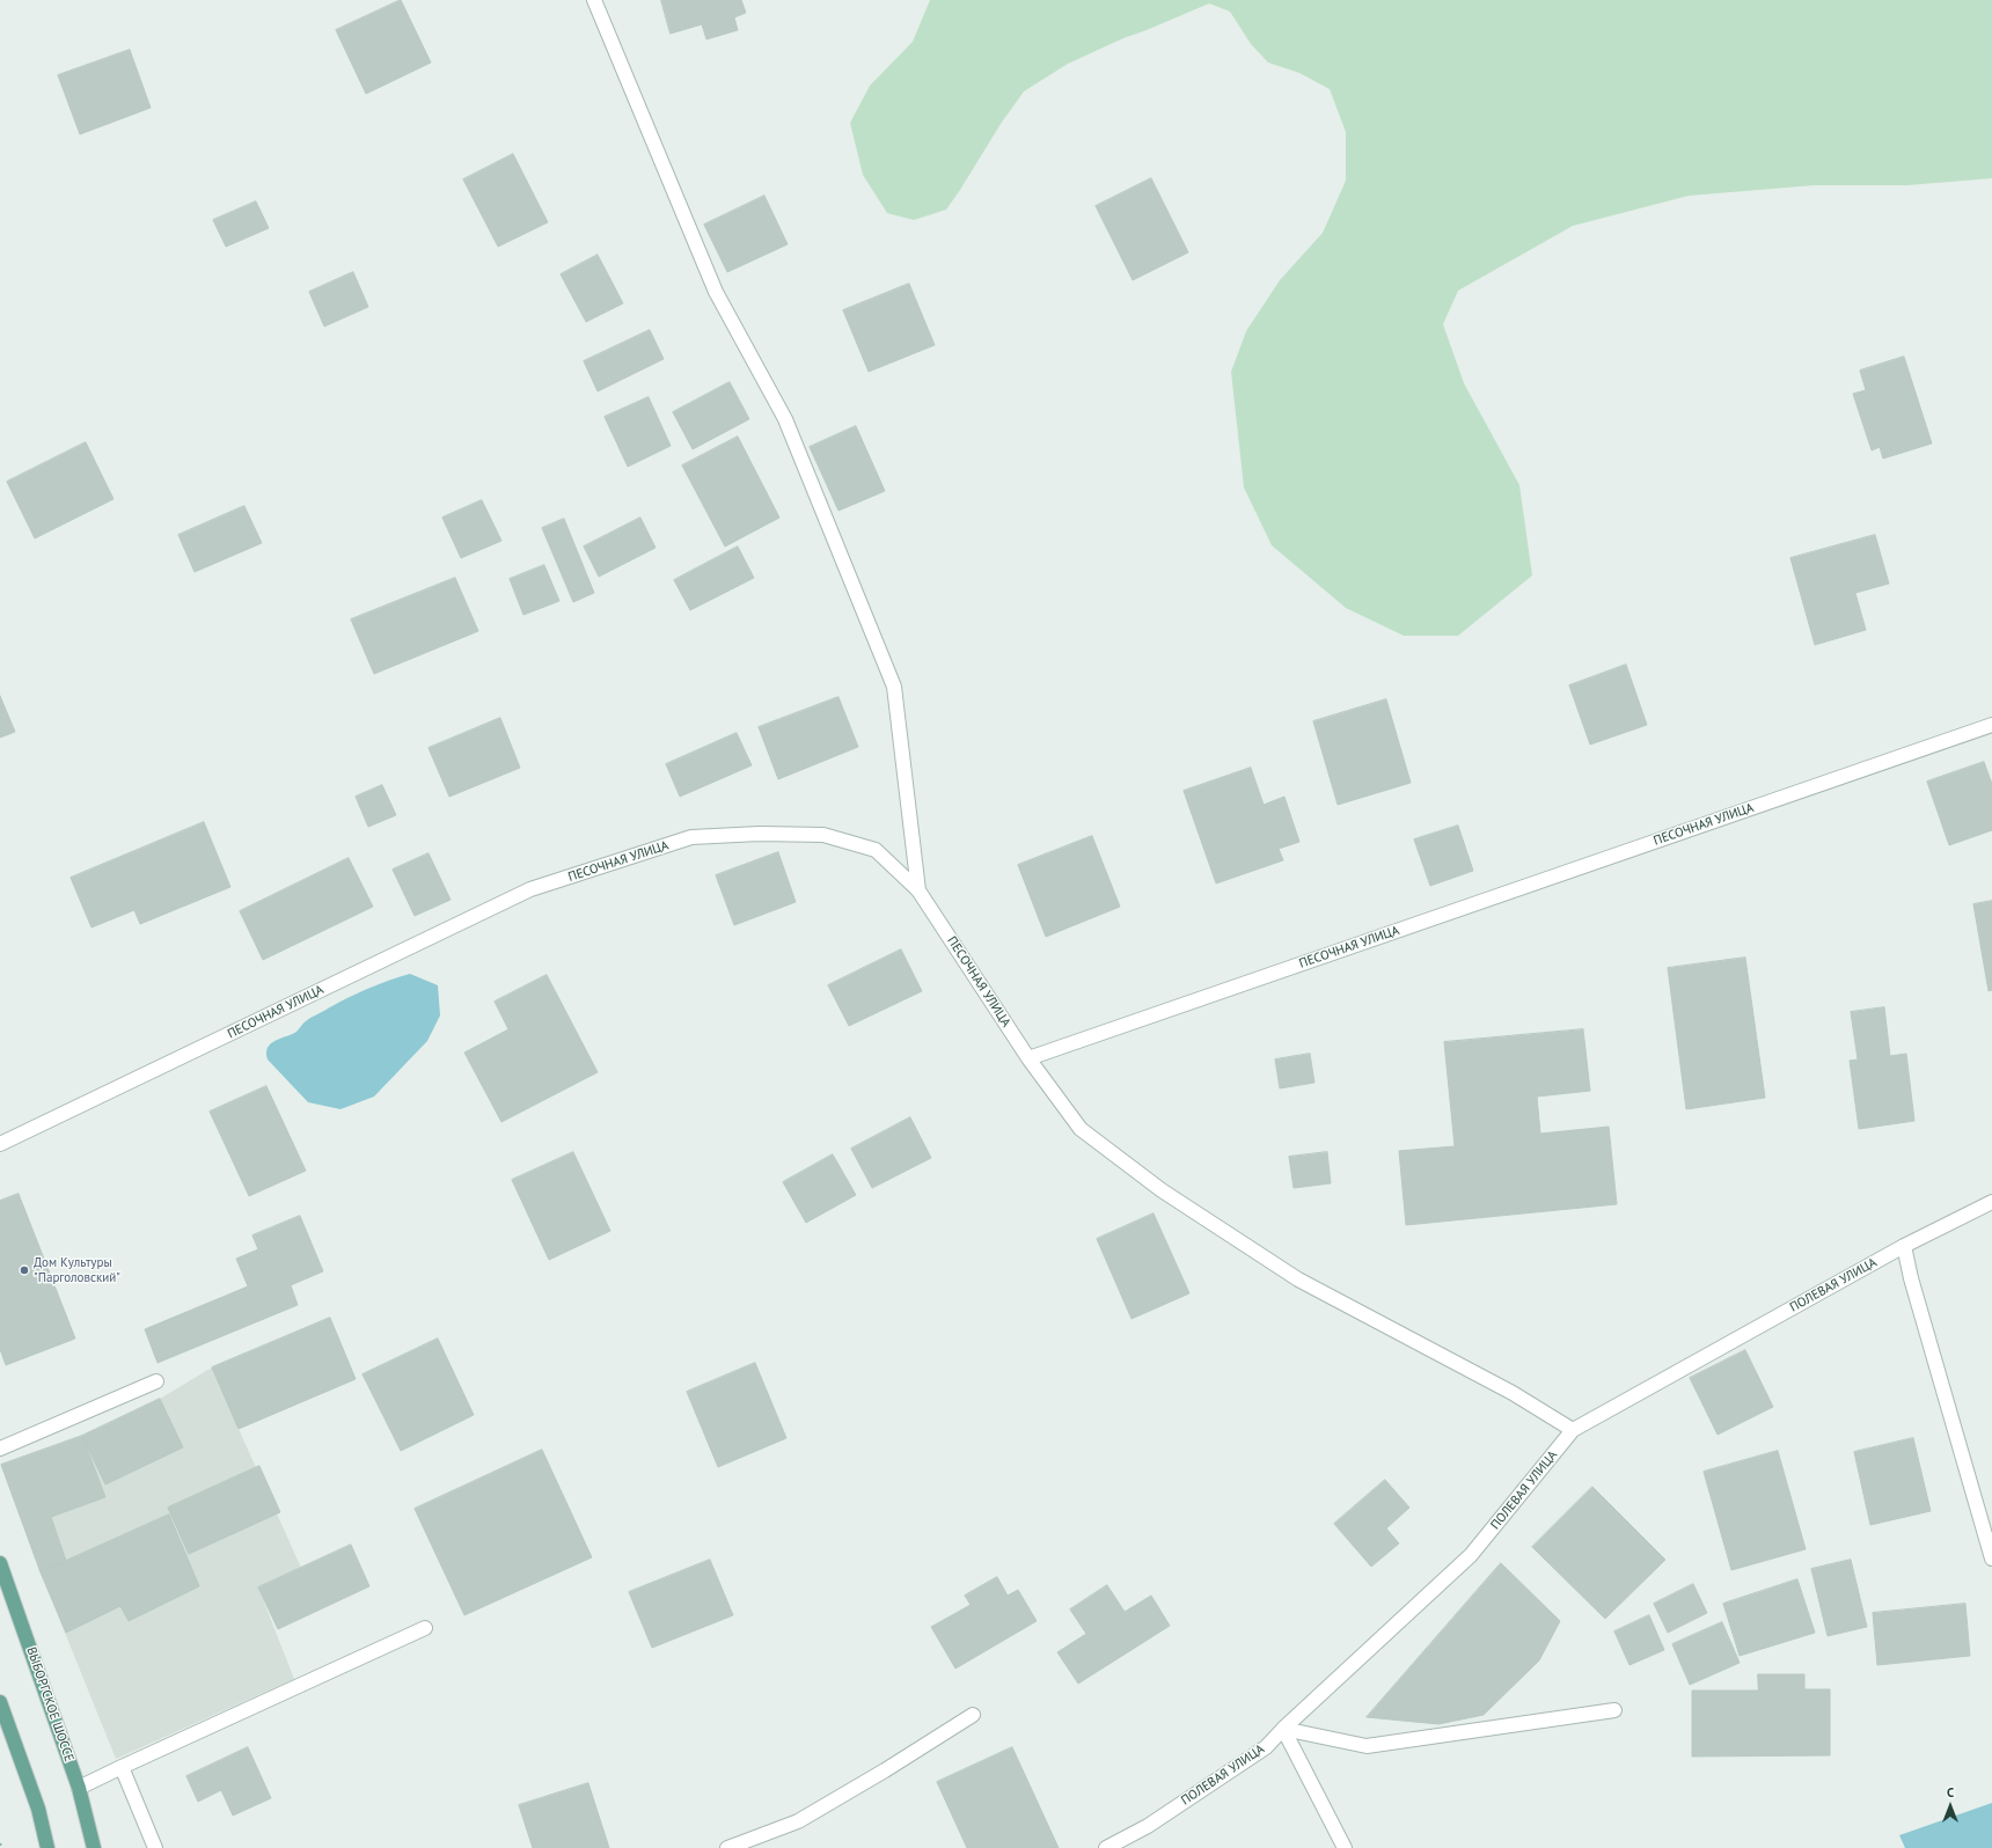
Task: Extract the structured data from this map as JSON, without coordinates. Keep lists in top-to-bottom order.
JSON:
{
  "streets": {
    "main road": ["ВЫБОРГСКОЕ ШОССЕ"],
    "street": ["ПЕСОЧНАЯ УЛИЦА", "ПОЛЕВАЯ УЛИЦА"]
  },
  "places": ["Дом Культуры \"Парголовский\""],
  "north": "top"
}
